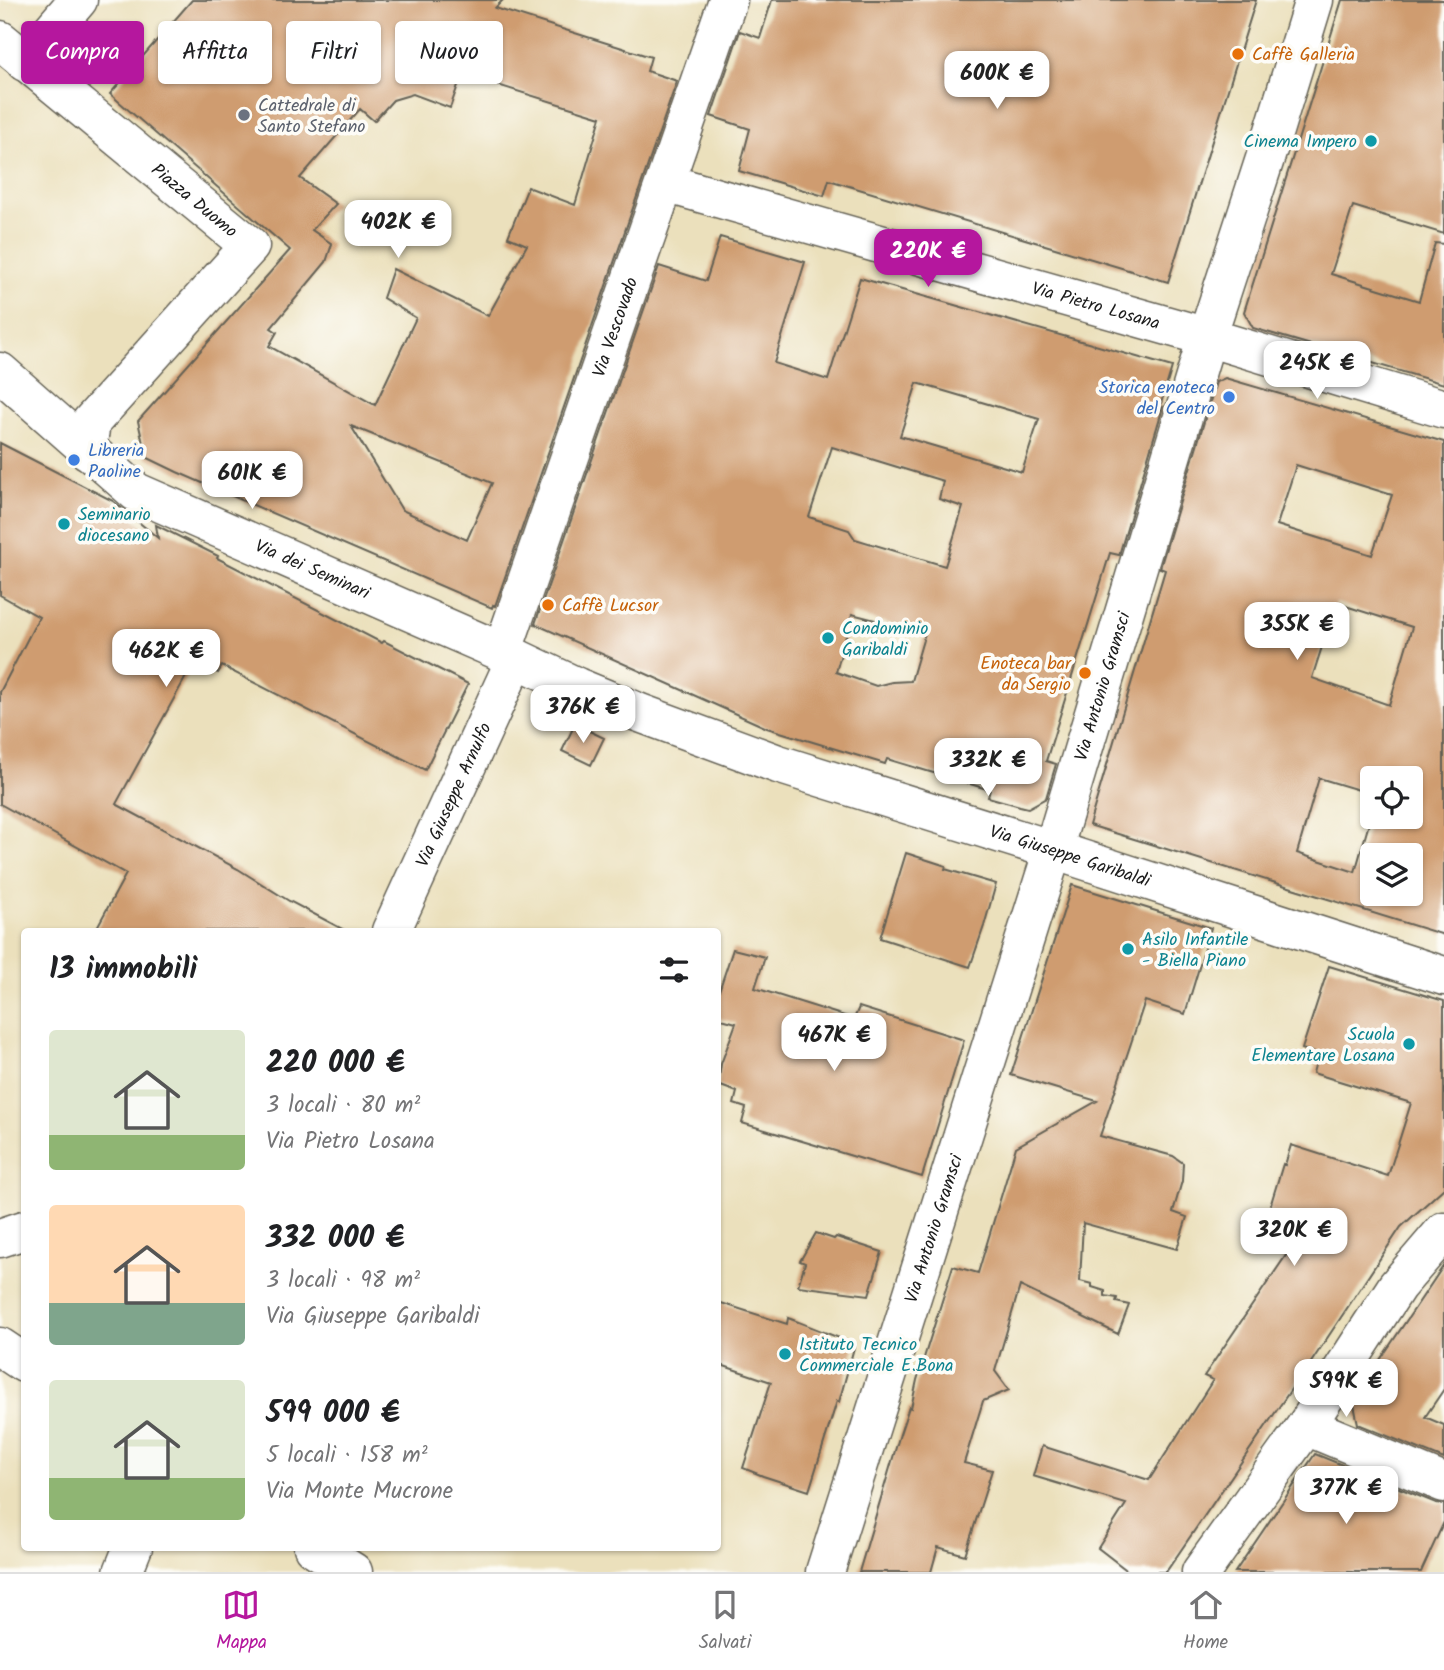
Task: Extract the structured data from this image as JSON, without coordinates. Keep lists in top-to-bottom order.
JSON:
{
  "streets": {
    "street": [
      "Piazza Duomo",
      "Via Pietro Losana",
      "Via Vescovado",
      "Via dei Seminari",
      "Via Antonio Gramsci",
      "Via Giuseppe Arnulfo",
      "Via Giuseppe Garibaldi"
    ]
  },
  "crossings": [
    ["Piazza Duomo", "Via dei Seminari"],
    ["Via Pietro Losana", "Via Vescovado"],
    ["Via Pietro Losana", "Via Antonio Gramsci"],
    ["Via Vescovado", "Via dei Seminari"],
    ["Via Vescovado", "Via Giuseppe Arnulfo"],
    ["Via Vescovado", "Via Giuseppe Garibaldi"],
    ["Via dei Seminari", "Via Giuseppe Arnulfo"],
    ["Via dei Seminari", "Via Giuseppe Garibaldi"],
    ["Via Antonio Gramsci", "Via Giuseppe Garibaldi"],
    ["Via Giuseppe Arnulfo", "Via Giuseppe Garibaldi"]
  ],
  "places": [
    "Caffè Galleria",
    "Cattedrale di Santo Stefano",
    "Cinema Impero",
    "Storica enoteca del Centro",
    "Libreria Paoline",
    "Seminario diocesano",
    "Caffè Lucsor",
    "Condominio Garibaldi",
    "Enoteca bar da Sergio",
    "Asilo Infantile - Biella Piano",
    "Scuola Elementare Losana",
    "Istituto Tecnico Commerciale E.Bona"
  ],
  "page": {
    "chip": [
      "Compra",
      "Affitta",
      "Filtri",
      "Nuovo"
    ],
    "price": [
      "600K €",
      "402K €",
      "220K €",
      "245K €",
      "601K €",
      "355K €",
      "462K €",
      "376K €",
      "332K €",
      "467K €",
      "320K €",
      "599K €",
      "377K €"
    ],
    "heading": "13 immobili",
    "list": [
      {
        "name": "220 000 €",
        "note": "3 locali · 80 m² · Via Pietro Losana"
      },
      {
        "name": "332 000 €",
        "note": "3 locali · 98 m² · Via Giuseppe Garibaldi"
      },
      {
        "name": "599 000 €",
        "note": "5 locali · 158 m² · Via Monte Mucrone"
      }
    ],
    "tabs": ["Mappa", "Salvati", "Home"]
  }
}
